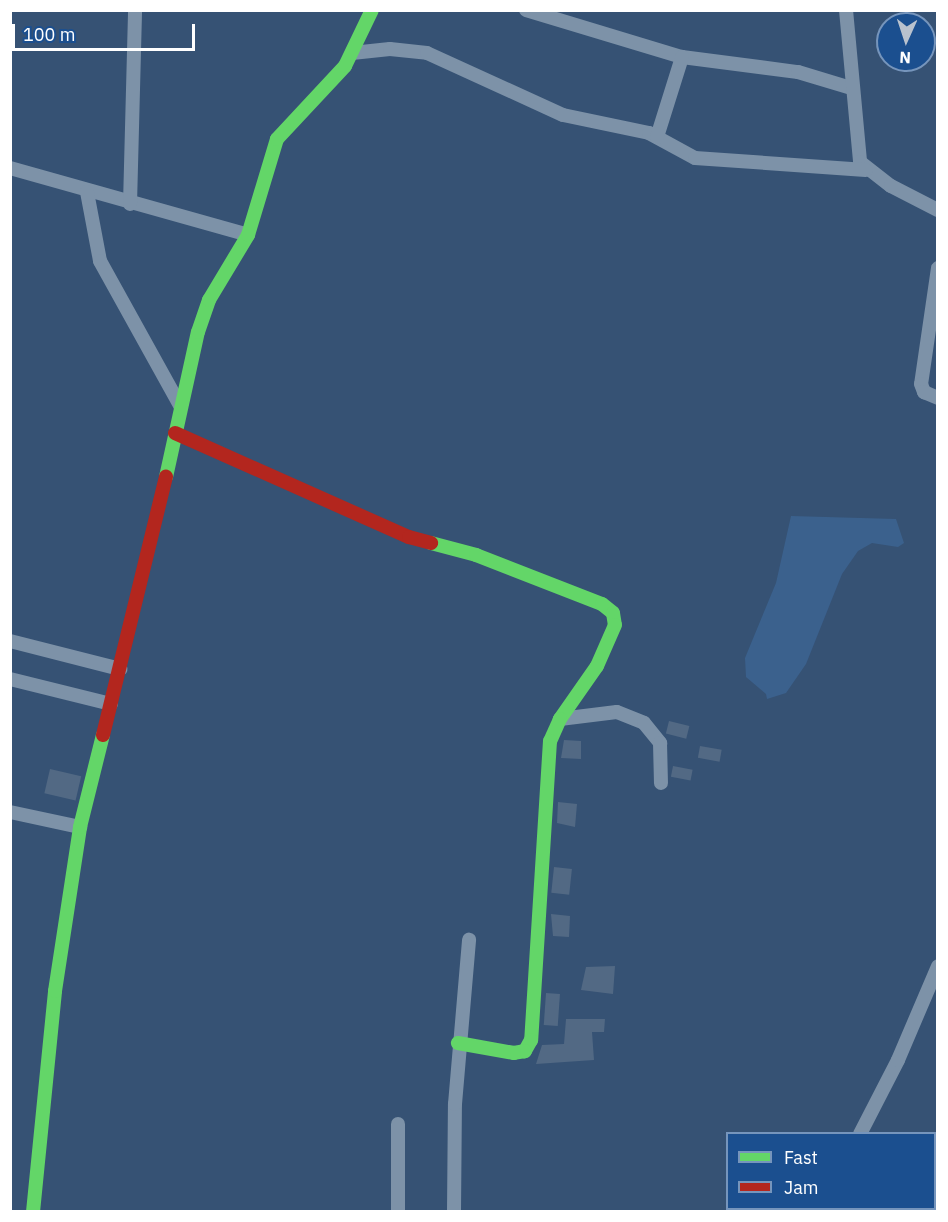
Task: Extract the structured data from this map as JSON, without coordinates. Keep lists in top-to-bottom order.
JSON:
{
  "legend": ["Fast", "Jam"],
  "scale_bar": "100 m",
  "north": "bottom"
}
